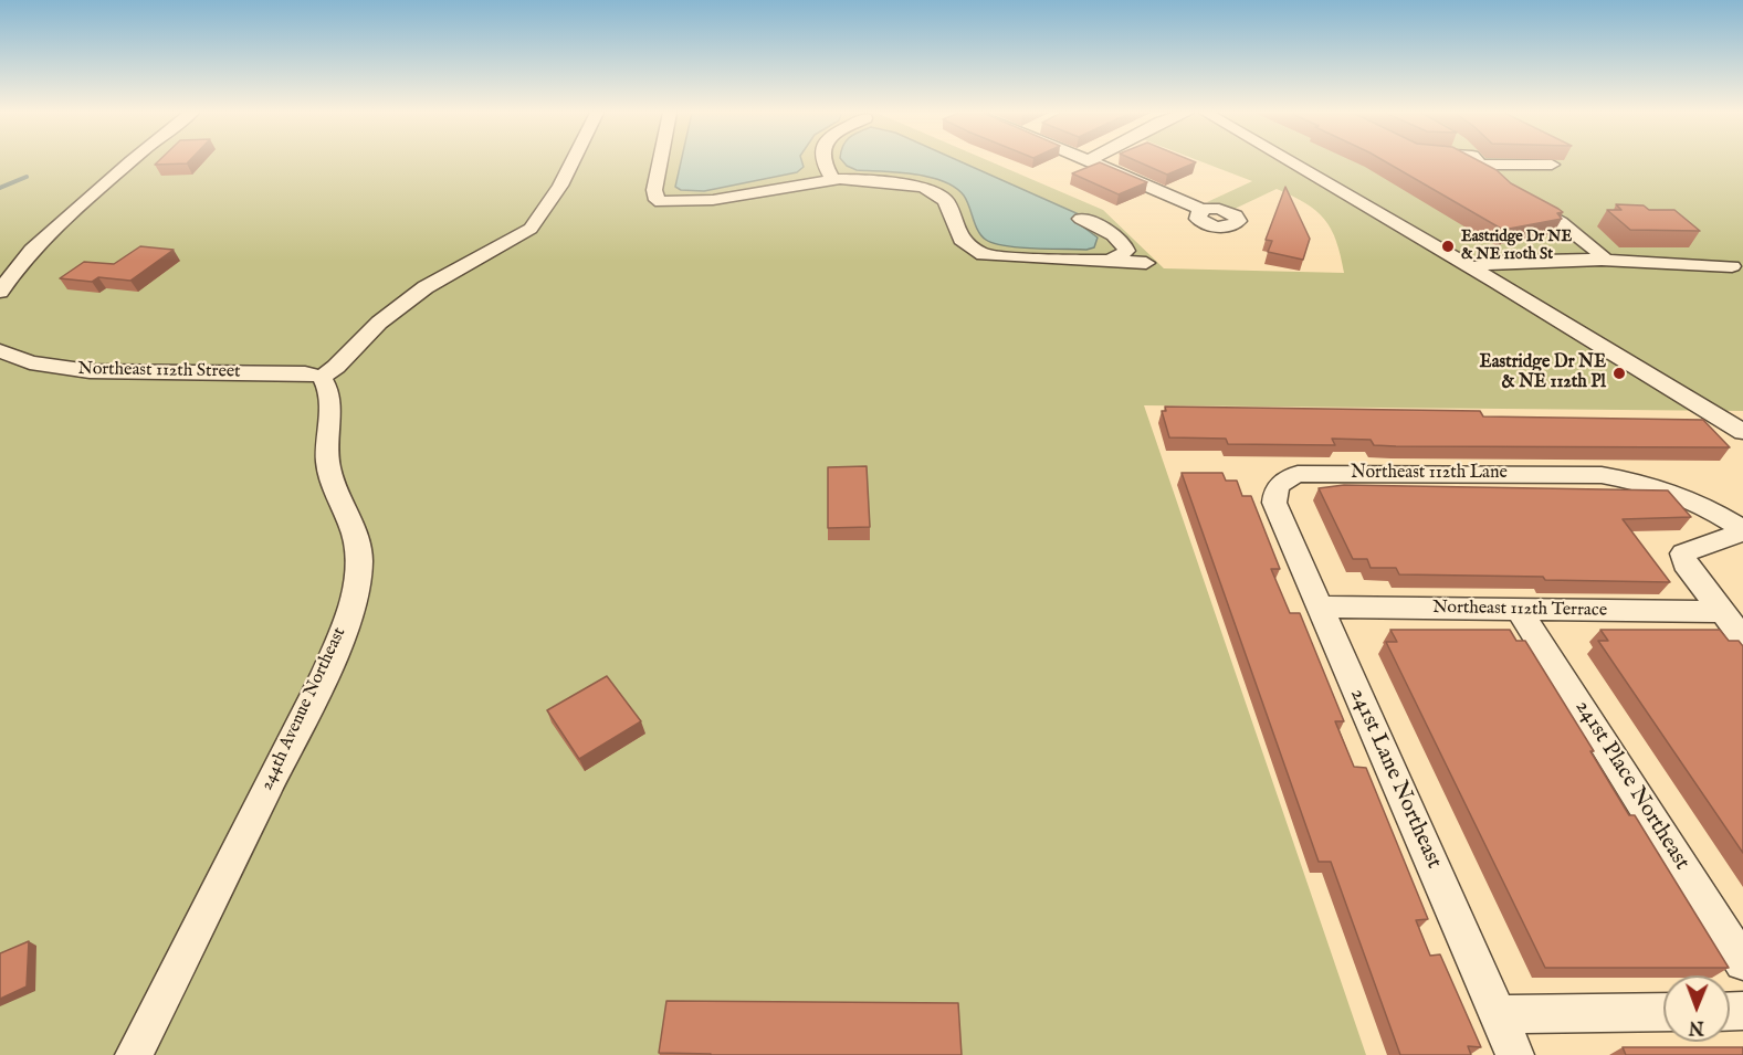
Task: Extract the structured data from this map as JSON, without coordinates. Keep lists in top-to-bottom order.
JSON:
{
  "streets": {
    "street": [
      "Northeast 112th Street",
      "Northeast 112th Lane",
      "Northeast 112th Terrace",
      "244th Avenue Northeast",
      "241st Lane Northeast",
      "241st Place Northeast"
    ]
  },
  "crossings": [
    ["Northeast 112th Street", "244th Avenue Northeast"],
    ["Northeast 112th Lane", "241st Lane Northeast"],
    ["Northeast 112th Terrace", "241st Lane Northeast"],
    ["Northeast 112th Terrace", "241st Place Northeast"]
  ],
  "places": ["Eastridge Dr NE & NE 110th St", "Eastridge Dr NE & NE 112th Pl"],
  "north": "bottom"
}
